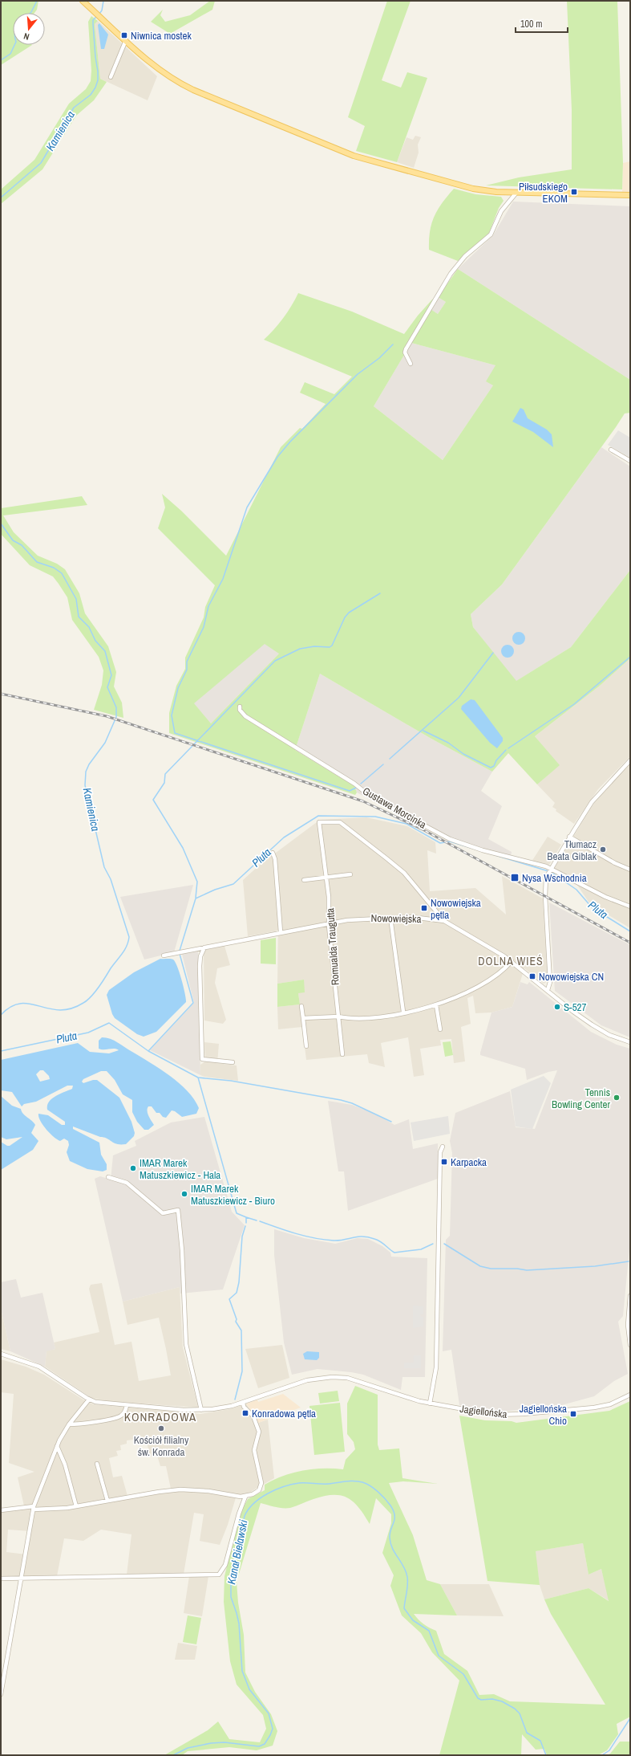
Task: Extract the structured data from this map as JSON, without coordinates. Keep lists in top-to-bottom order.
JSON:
{
  "streets": {
    "street": [
      "Gustawa Morcinka",
      "Nowowiejska",
      "Romualda Traugutta",
      "Jagiellońska"
    ]
  },
  "crossings": [
    ["Nowowiejska", "Romualda Traugutta"]
  ],
  "districts": ["DOLNA WIEŚ", "KONRADOWA"],
  "water": ["Kamienica", "Pluta", "Kanał Bielawski"],
  "places": {
    "transit": [
      "Niwnica mostek",
      "Piłsudskiego EKOM",
      "Nysa Wschodnia",
      "Nowowiejska pętla",
      "Nowowiejska CN",
      "Karpacka",
      "Konradowa pętla",
      "Jagiellońska Chio"
    ],
    "other": [
      "Tłumacz Beata Giblak",
      "S-527",
      "Tennis Bowling Center",
      "IMAR Marek Matuszkiewicz - Hala",
      "IMAR Marek Matuszkiewicz - Biuro",
      "Kościół filialny św. Konrada"
    ]
  },
  "scale_bar": "100 m",
  "north": "bottom"
}
